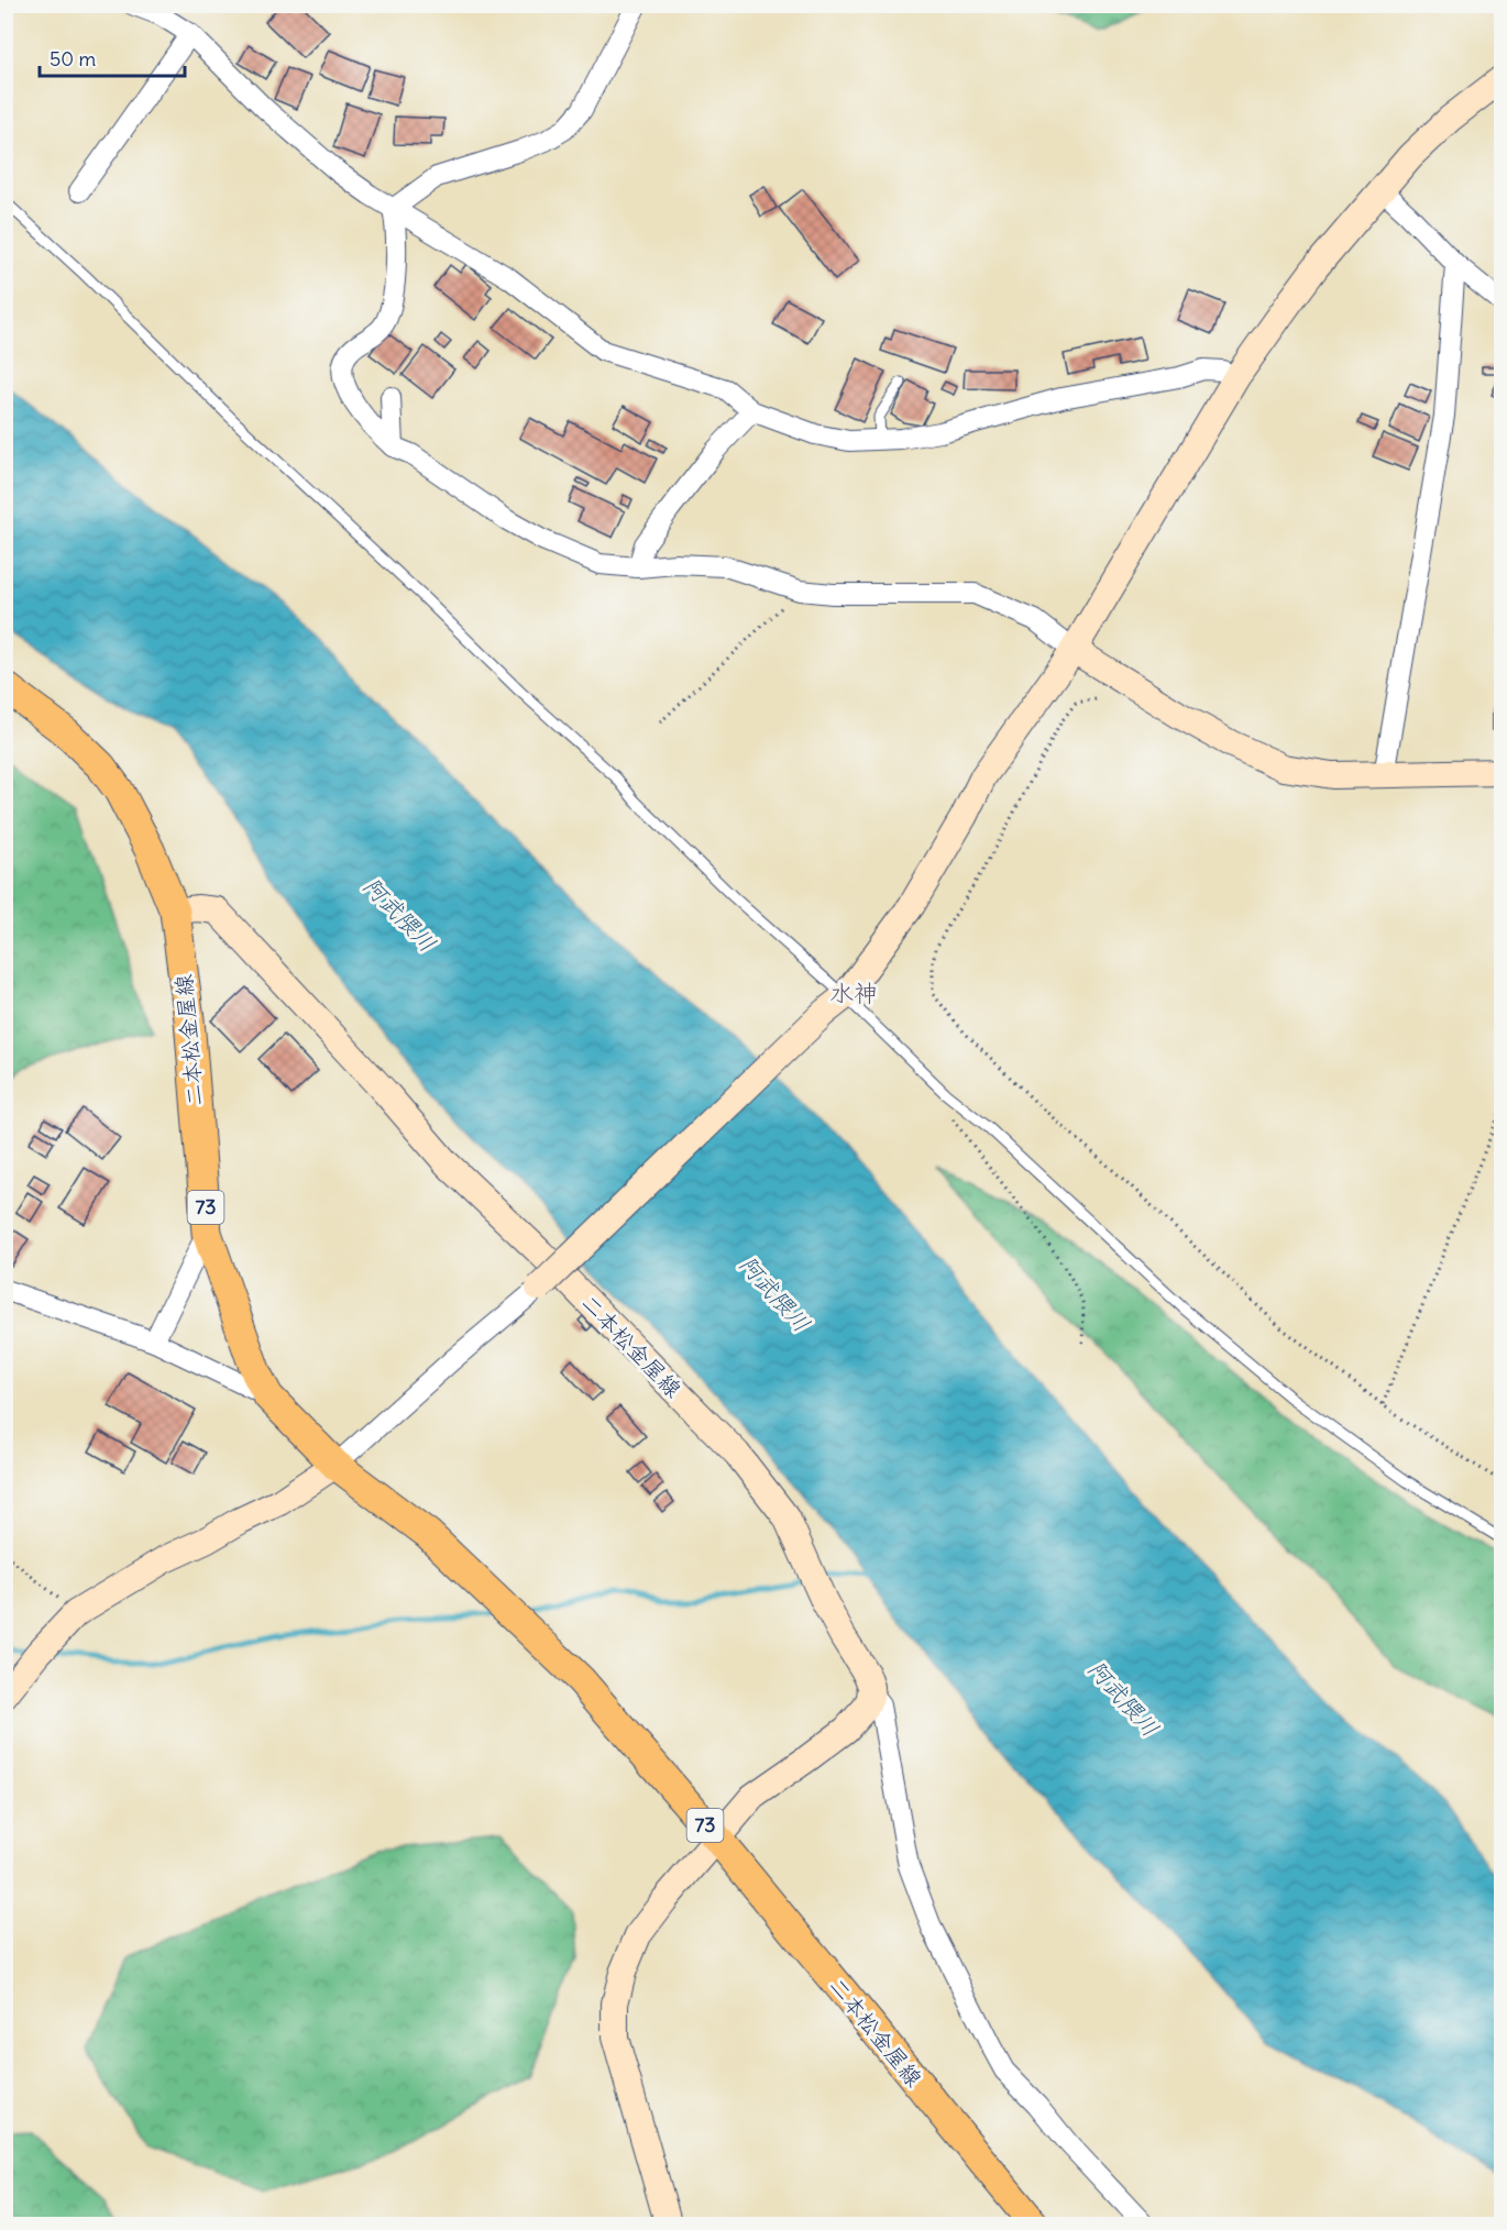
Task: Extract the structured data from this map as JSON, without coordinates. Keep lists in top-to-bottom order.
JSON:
{
  "streets": {
    "main road": ["二本松金屋線", "73"]
  },
  "crossings": [
    ["二本松金屋線", "73"]
  ],
  "districts": ["水神"],
  "water": ["阿武隈川"],
  "scale_bar": "50 m"
}
